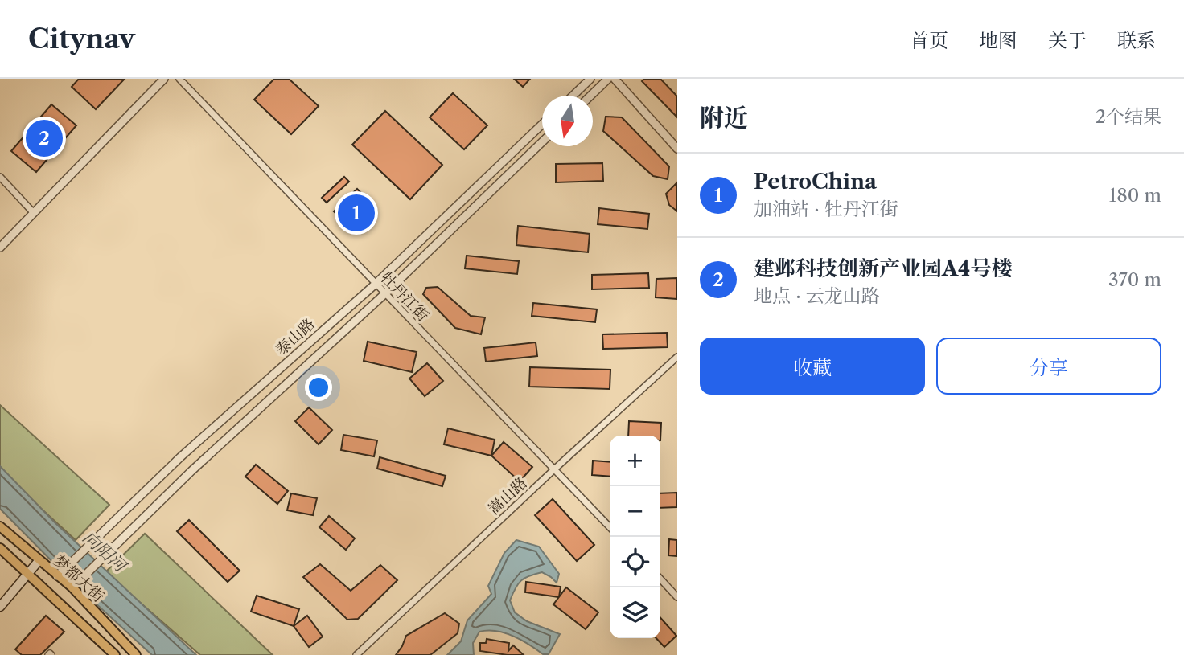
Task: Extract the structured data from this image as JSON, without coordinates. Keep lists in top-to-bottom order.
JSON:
{
  "streets": {
    "main road": ["梦都大街"],
    "street": ["牡丹江街", "泰山路", "嵩山路"]
  },
  "crossings": [
    ["牡丹江街", "泰山路"],
    ["牡丹江街", "嵩山路"],
    ["泰山路", "梦都大街"]
  ],
  "water": ["向阳河"],
  "north": "bottom",
  "page": {
    "header": "Citynav",
    "nav": [
      "首页",
      "地图",
      "关于",
      "联系"
    ],
    "heading": ["附近", "2个结果"],
    "pins": ["2", "1"],
    "list": [
      {
        "mark": "1",
        "name": "PetroChina",
        "note": "加油站 · 牡丹江街",
        "value": "180 m"
      },
      {
        "mark": "2",
        "name": "建邺科技创新产业园A4号楼",
        "note": "地点 · 云龙山路",
        "value": "370 m"
      }
    ],
    "buttons": ["收藏", "分享"],
    "map_buttons": ["+", "−"]
  }
}
